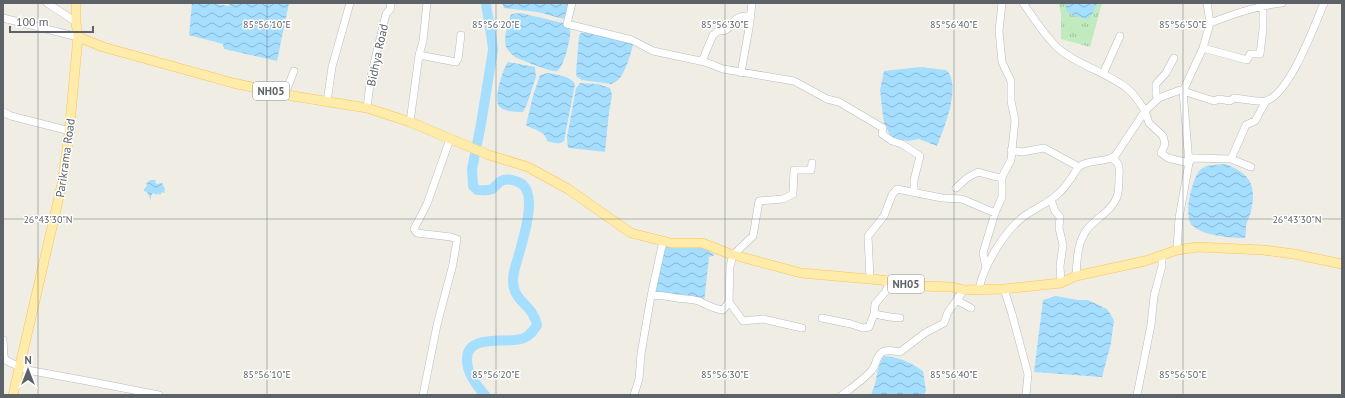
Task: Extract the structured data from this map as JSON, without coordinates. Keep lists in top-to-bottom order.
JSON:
{
  "streets": {
    "main road": ["NH05", "Parikrama Road"],
    "street": ["Bidhya Road"]
  },
  "crossings": [
    ["Bidhya Road", "NH05"],
    ["NH05", "Parikrama Road"]
  ],
  "scale_bar": "100 m",
  "north": "top",
  "coordinates": [
    "85°56'10\"E",
    "85°56'20\"E",
    "85°56'30\"E",
    "85°56'40\"E",
    "85°56'50\"E",
    "26°43'30\"N"
  ]
}
